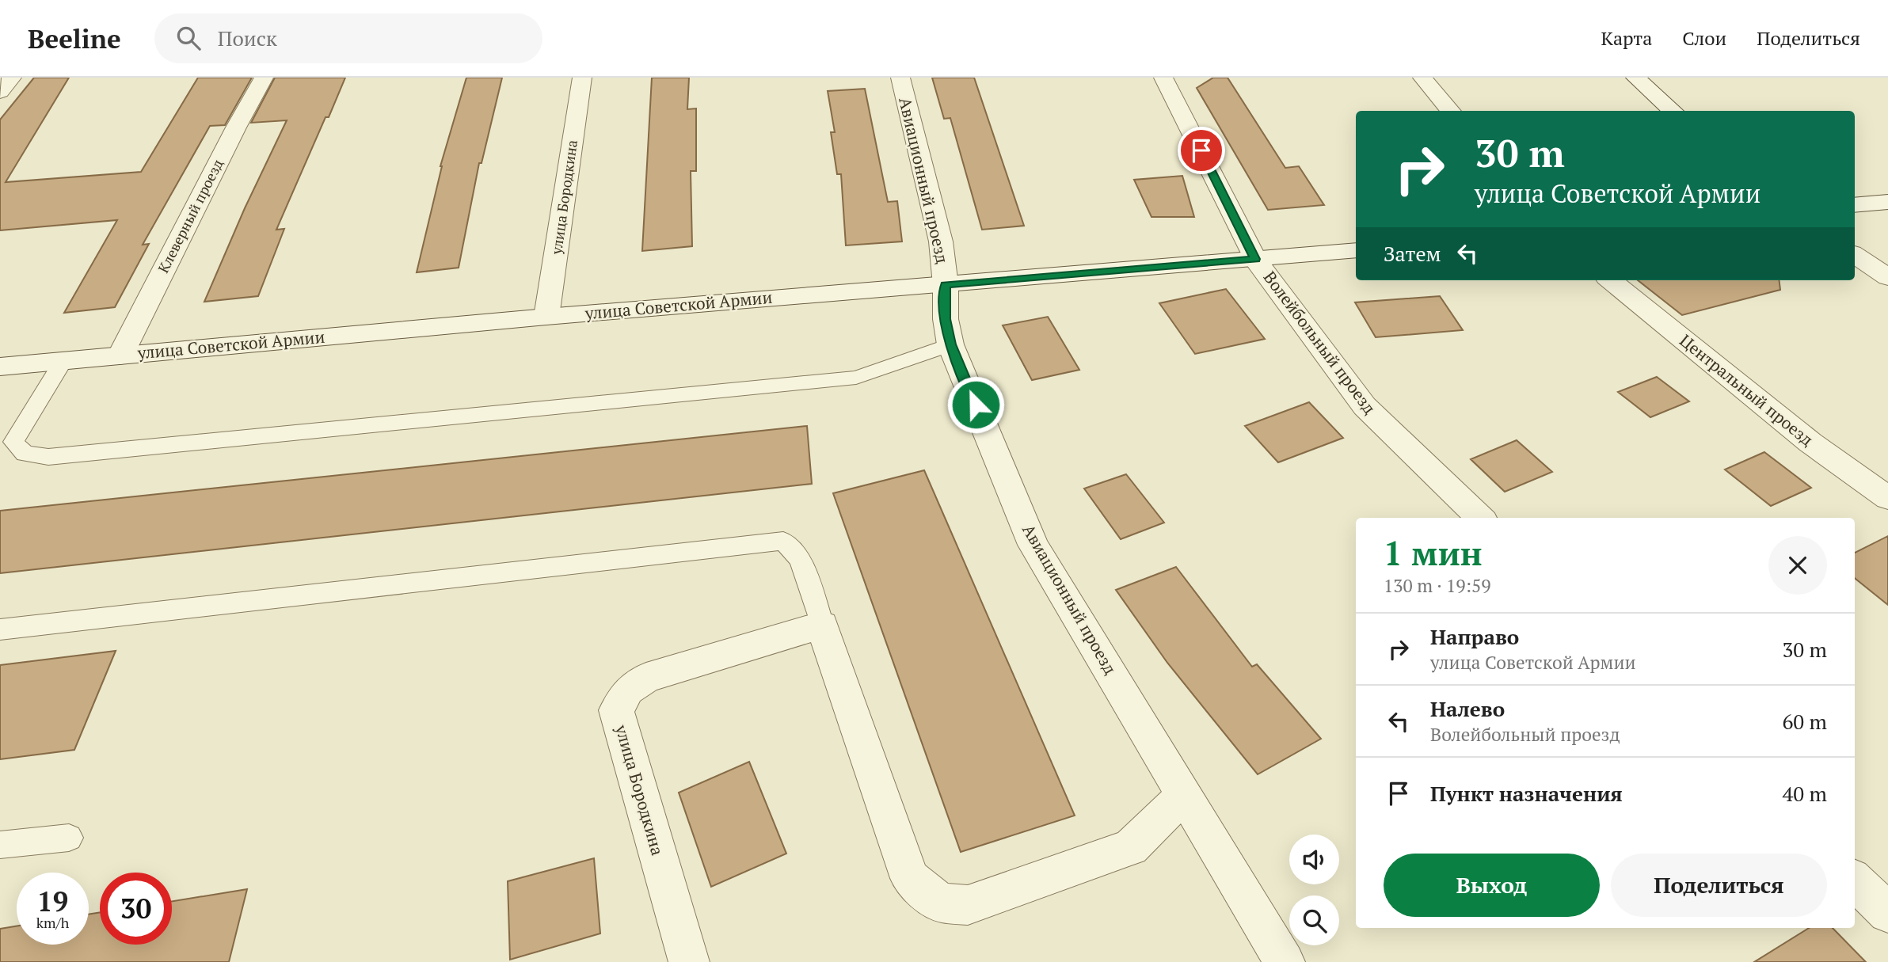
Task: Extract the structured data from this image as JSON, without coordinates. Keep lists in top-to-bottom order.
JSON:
{
  "streets": {
    "street": [
      "Авиационный проезд",
      "улица Бородкина",
      "Клеверный проезд",
      "улица Советской Армии",
      "Волейбольный проезд",
      "Центральный проезд"
    ]
  },
  "crossings": [
    ["Авиационный проезд", "улица Советской Армии"],
    ["улица Бородкина", "улица Советской Армии"],
    ["Клеверный проезд", "улица Советской Армии"],
    ["улица Советской Армии", "Волейбольный проезд"]
  ],
  "page": {
    "header": "Beeline",
    "search": "Поиск",
    "nav": ["Карта", "Слои", "Поделиться"],
    "turn": ["30 m", "улица Советской Армии"],
    "then": "Затем",
    "heading": ["1 мин", "130 m · 19:59"],
    "list": [
      {
        "name": "Направо",
        "note": "улица Советской Армии",
        "value": "30 m"
      },
      {
        "name": "Налево",
        "note": "Волейбольный проезд",
        "value": "60 m"
      },
      {
        "name": "Пункт назначения",
        "value": "40 m"
      }
    ],
    "buttons": ["Выход", "Поделиться"],
    "speed": "19 km/h",
    "limit": "30"
  }
}
